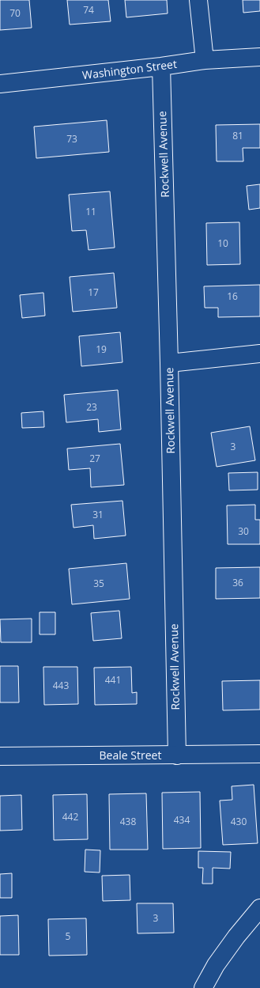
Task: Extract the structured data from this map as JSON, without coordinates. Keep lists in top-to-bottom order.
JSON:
{
  "streets": {
    "street": ["Washington Street", "Rockwell Avenue", "Beale Street"]
  },
  "crossings": [
    ["Washington Street", "Rockwell Avenue"],
    ["Rockwell Avenue", "Beale Street"]
  ],
  "house_numbers": [
    "74",
    "70",
    "81",
    "73",
    "11",
    "10",
    "17",
    "16",
    "19",
    "23",
    "3",
    "27",
    "31",
    "30",
    "36",
    "35",
    "441",
    "443",
    "442",
    "434",
    "438",
    "430",
    "3",
    "5"
  ]
}
